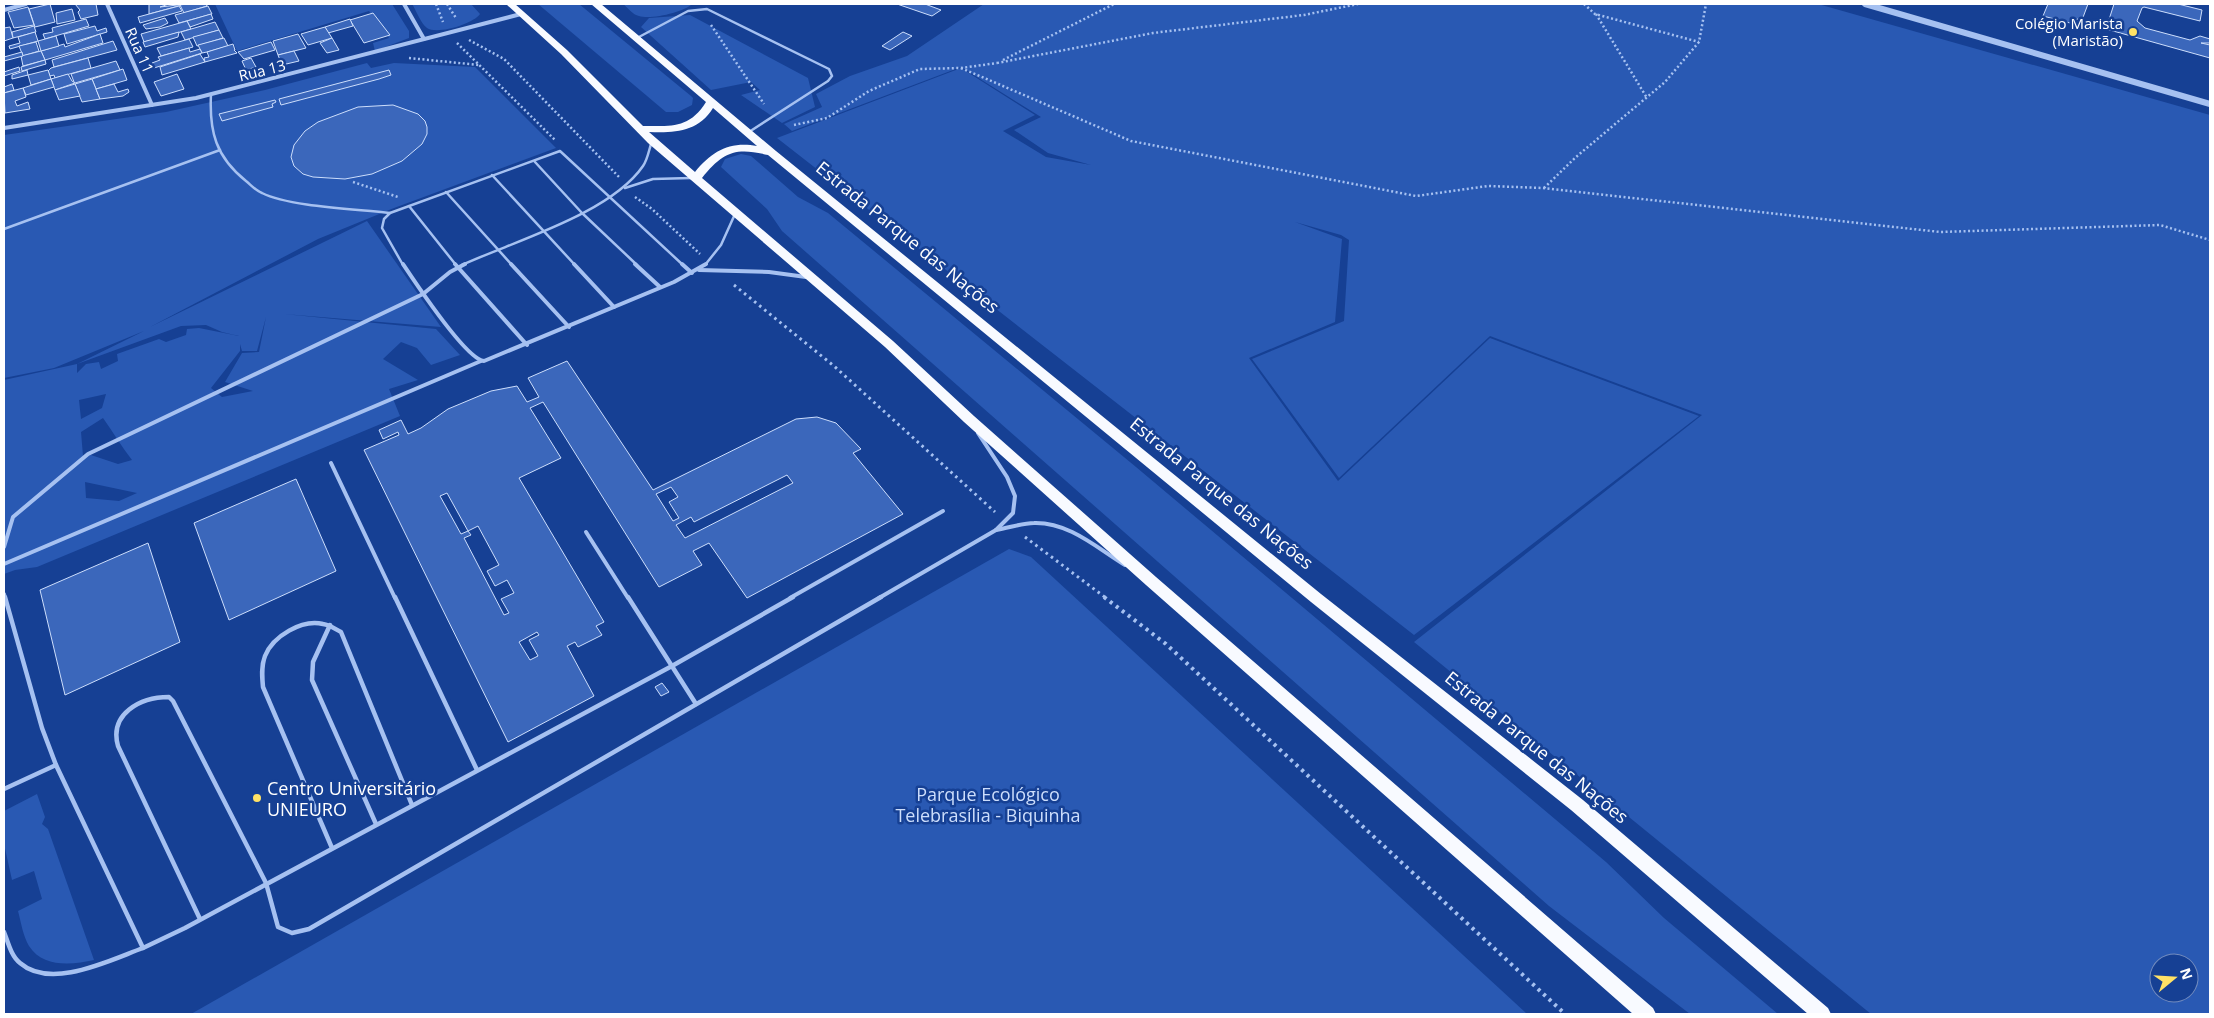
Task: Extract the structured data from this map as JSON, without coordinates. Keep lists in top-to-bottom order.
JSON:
{
  "streets": {
    "highway": ["Estrada Parque das Nações"],
    "street": ["Rua 11", "Rua 13"]
  },
  "crossings": [
    ["Rua 11", "Rua 13"]
  ],
  "parks": ["Parque Ecológico Telebrasília - Biquinha"],
  "places": ["Colégio Marista (Maristão)", "Centro Universitário UNIEURO"],
  "north": "right"
}
